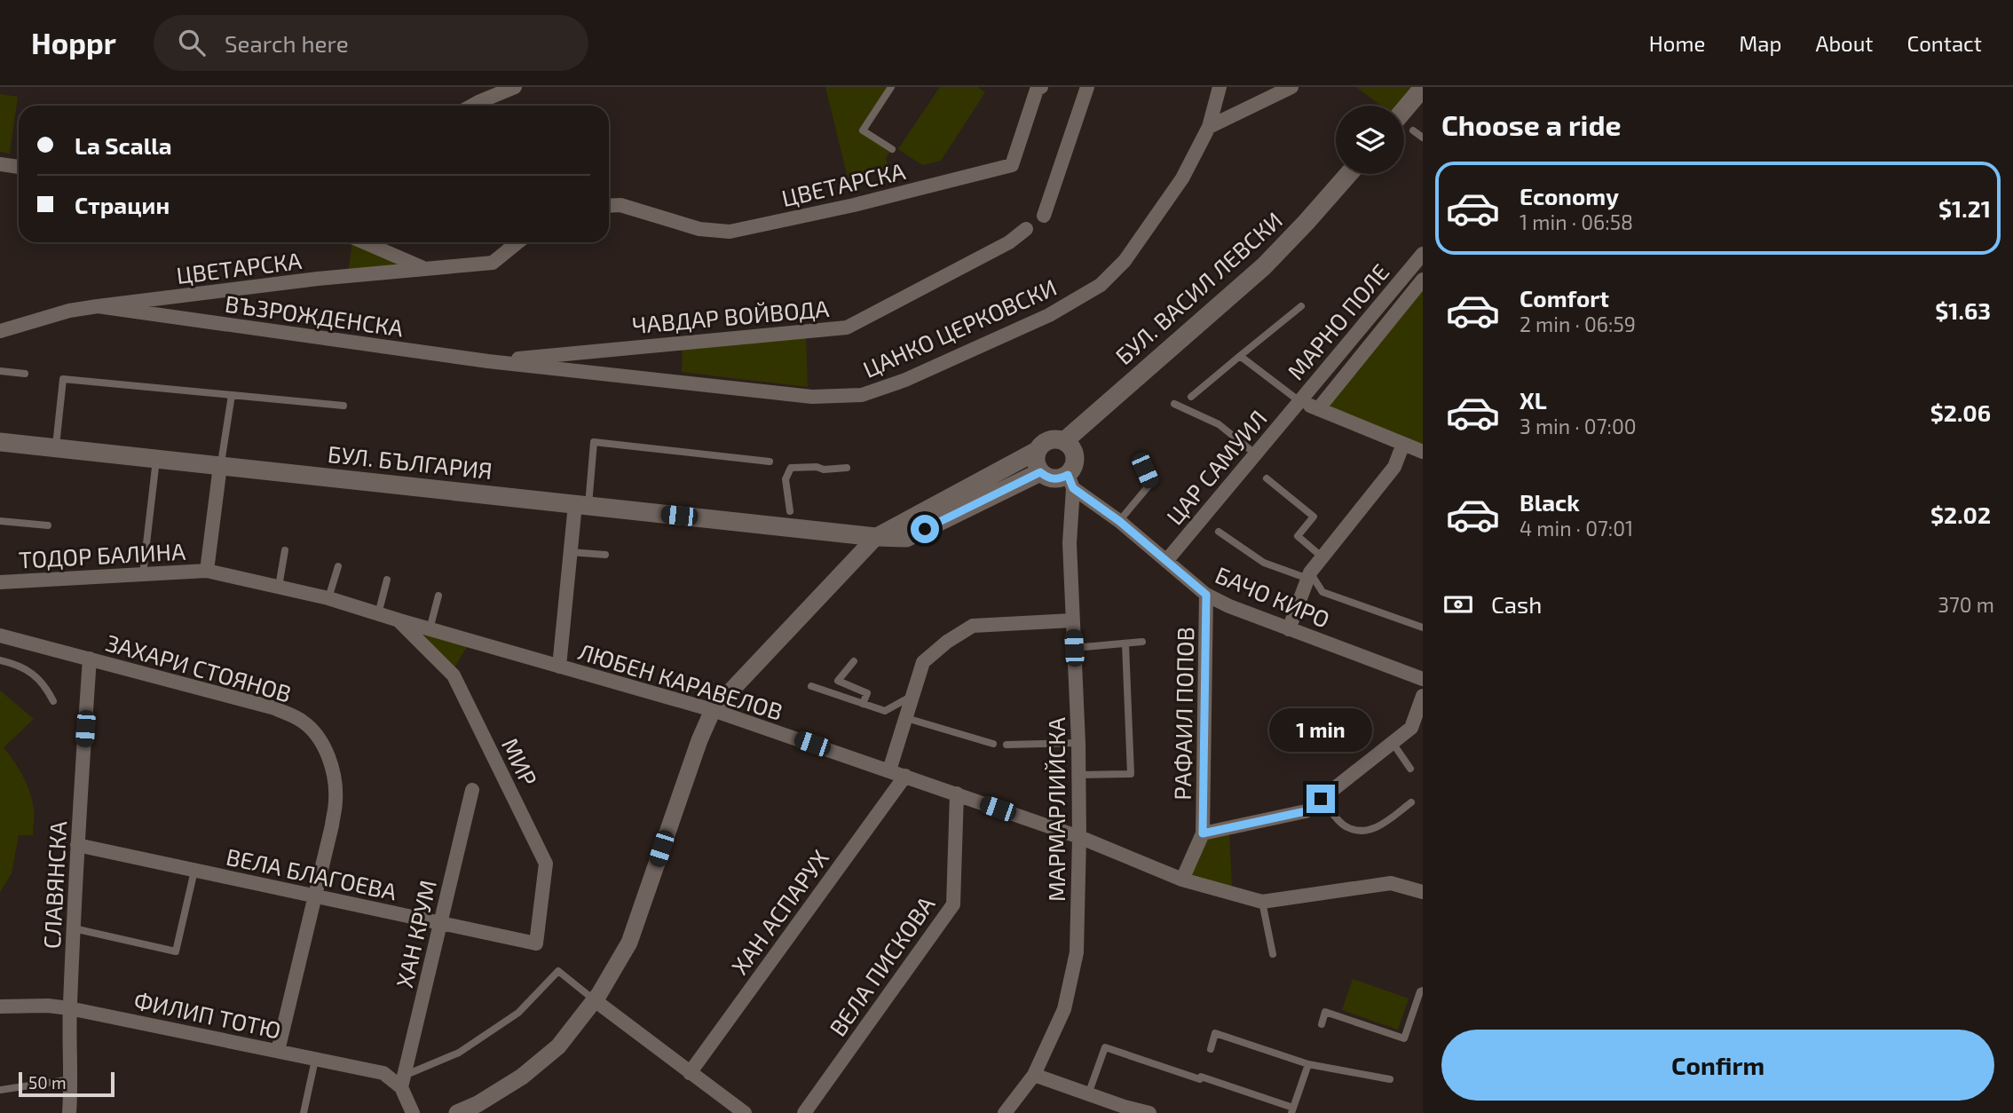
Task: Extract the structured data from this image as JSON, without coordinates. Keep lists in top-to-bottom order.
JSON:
{
  "streets": {
    "main road": ["БУЛ. ВАСИЛ ЛЕВСКИ", "БУЛ. БЪЛГАРИЯ"],
    "street": [
      "ЦВЕТАРСКА",
      "ВЪЗРОЖДЕНСКА",
      "ЧАВДАР ВОЙВОДА",
      "МАРНО ПОЛЕ",
      "ЦАНКО ЦЕРКОВСКИ",
      "ЦАР САМУИЛ",
      "ТОДОР БАЛИНА",
      "БАЧО КИРО",
      "ЗАХАРИ СТОЯНОВ",
      "ЛЮБЕН КАРАВЕЛОВ",
      "РАФАИЛ ПОПОВ",
      "МИР",
      "МАРМАРЛИЙСКА",
      "ВЕЛА БЛАГОЕВА",
      "СЛАВЯНСКА",
      "ХАН АСПАРУХ",
      "ХАН КРУМ",
      "ВЕЛА ПИСКОВА",
      "ФИЛИП ТОТЮ"
    ]
  },
  "crossings": [
    ["ЦВЕТАРСКА", "ВЪЗРОЖДЕНСКА"],
    ["БУЛ. ВАСИЛ ЛЕВСКИ", "БАЧО КИРО"],
    ["БУЛ. ВАСИЛ ЛЕВСКИ", "МАРМАРЛИЙСКА"],
    ["ВЪЗРОЖДЕНСКА", "ЧАВДАР ВОЙВОДА"],
    ["ВЪЗРОЖДЕНСКА", "ЦАНКО ЦЕРКОВСКИ"],
    ["ЧАВДАР ВОЙВОДА", "ЦАНКО ЦЕРКОВСКИ"],
    ["МАРНО ПОЛЕ", "ЦАР САМУИЛ"],
    ["ЦАР САМУИЛ", "БАЧО КИРО"],
    ["ТОДОР БАЛИНА", "ЛЮБЕН КАРАВЕЛОВ"],
    ["БАЧО КИРО", "РАФАИЛ ПОПОВ"],
    ["БАЧО КИРО", "МАРМАРЛИЙСКА"],
    ["ЗАХАРИ СТОЯНОВ", "ВЕЛА БЛАГОЕВА"],
    ["ЗАХАРИ СТОЯНОВ", "СЛАВЯНСКА"],
    ["ЗАХАРИ СТОЯНОВ", "ФИЛИП ТОТЮ"],
    ["ЛЮБЕН КАРАВЕЛОВ", "МИР"],
    ["ЛЮБЕН КАРАВЕЛОВ", "МАРМАРЛИЙСКА"],
    ["ЛЮБЕН КАРАВЕЛОВ", "ХАН АСПАРУХ"],
    ["ЛЮБЕН КАРАВЕЛОВ", "ВЕЛА ПИСКОВА"],
    ["МИР", "ВЕЛА БЛАГОЕВА"],
    ["ВЕЛА БЛАГОЕВА", "СЛАВЯНСКА"],
    ["ВЕЛА БЛАГОЕВА", "ХАН КРУМ"],
    ["СЛАВЯНСКА", "ФИЛИП ТОТЮ"],
    ["ХАН КРУМ", "ФИЛИП ТОТЮ"]
  ],
  "scale_bar": "50 m",
  "page": {
    "header": "Hoppr",
    "search": "Search here",
    "nav": [
      "Home",
      "Map",
      "About",
      "Contact"
    ],
    "heading": "Choose a ride",
    "banner": ["La Scalla", "Страцин"],
    "list": [
      {
        "name": "Economy",
        "note": "1 min · 06:58",
        "value": "$1.21"
      },
      {
        "name": "Comfort",
        "note": "2 min · 06:59",
        "value": "$1.63"
      },
      {
        "name": "XL",
        "note": "3 min · 07:00",
        "value": "$2.06"
      },
      {
        "name": "Black",
        "note": "4 min · 07:01",
        "value": "$2.02"
      }
    ],
    "pay": ["Cash", "370 m"],
    "bubble": "1 min",
    "buttons": "Confirm",
    "scale": "50 m"
  }
}
